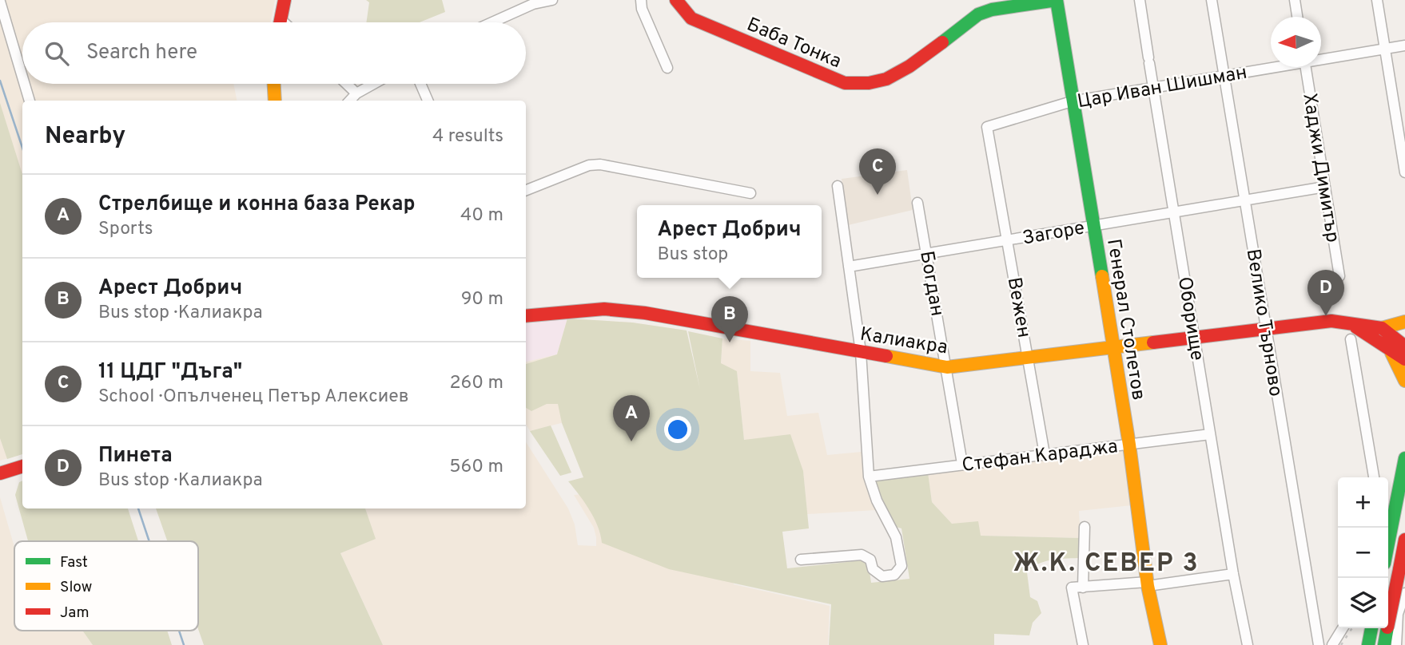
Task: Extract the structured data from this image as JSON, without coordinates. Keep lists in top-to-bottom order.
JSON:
{
  "streets": {
    "street": [
      "Баба Тонка",
      "Цар Иван Шишман",
      "Хаджи Димитър",
      "Загоре",
      "Богдан",
      "Вежен",
      "Оборище",
      "Генерал Столетов",
      "Велико Търново",
      "Калиакра",
      "Стефан Караджа"
    ]
  },
  "crossings": [
    ["Баба Тонка", "Генерал Столетов"],
    ["Цар Иван Шишман", "Вежен"],
    ["Цар Иван Шишман", "Оборище"],
    ["Цар Иван Шишман", "Генерал Столетов"],
    ["Цар Иван Шишман", "Велико Търново"],
    ["Хаджи Димитър", "Загоре"],
    ["Загоре", "Богдан"],
    ["Загоре", "Вежен"],
    ["Загоре", "Оборище"],
    ["Загоре", "Генерал Столетов"],
    ["Загоре", "Велико Търново"],
    ["Богдан", "Калиакра"],
    ["Богдан", "Стефан Караджа"],
    ["Вежен", "Калиакра"],
    ["Вежен", "Стефан Караджа"],
    ["Оборище", "Калиакра"],
    ["Оборище", "Стефан Караджа"],
    ["Генерал Столетов", "Калиакра"],
    ["Генерал Столетов", "Стефан Караджа"],
    ["Велико Търново", "Калиакра"]
  ],
  "districts": ["Ж.К. СЕВЕР 3"],
  "legend": ["Fast", "Slow", "Jam"],
  "north": "left",
  "page": {
    "search": "Search here",
    "heading": ["Nearby", "4 results"],
    "pins": [
      "C",
      "D",
      "B",
      "A"
    ],
    "list": [
      {
        "mark": "A",
        "name": "Стрелбище и конна база Рекар",
        "note": "Sports",
        "value": "40 m"
      },
      {
        "mark": "B",
        "name": "Арест Добрич",
        "note": "Bus stop · Калиакра",
        "value": "90 m"
      },
      {
        "mark": "C",
        "name": "11 ЦДГ \"Дъга\"",
        "note": "School · Опълченец Петър Алексиев",
        "value": "260 m"
      },
      {
        "mark": "D",
        "name": "Пинета",
        "note": "Bus stop · Калиакра",
        "value": "560 m"
      }
    ],
    "popup": ["Арест Добрич", "Bus stop"],
    "map_buttons": ["+", "−"]
  }
}
